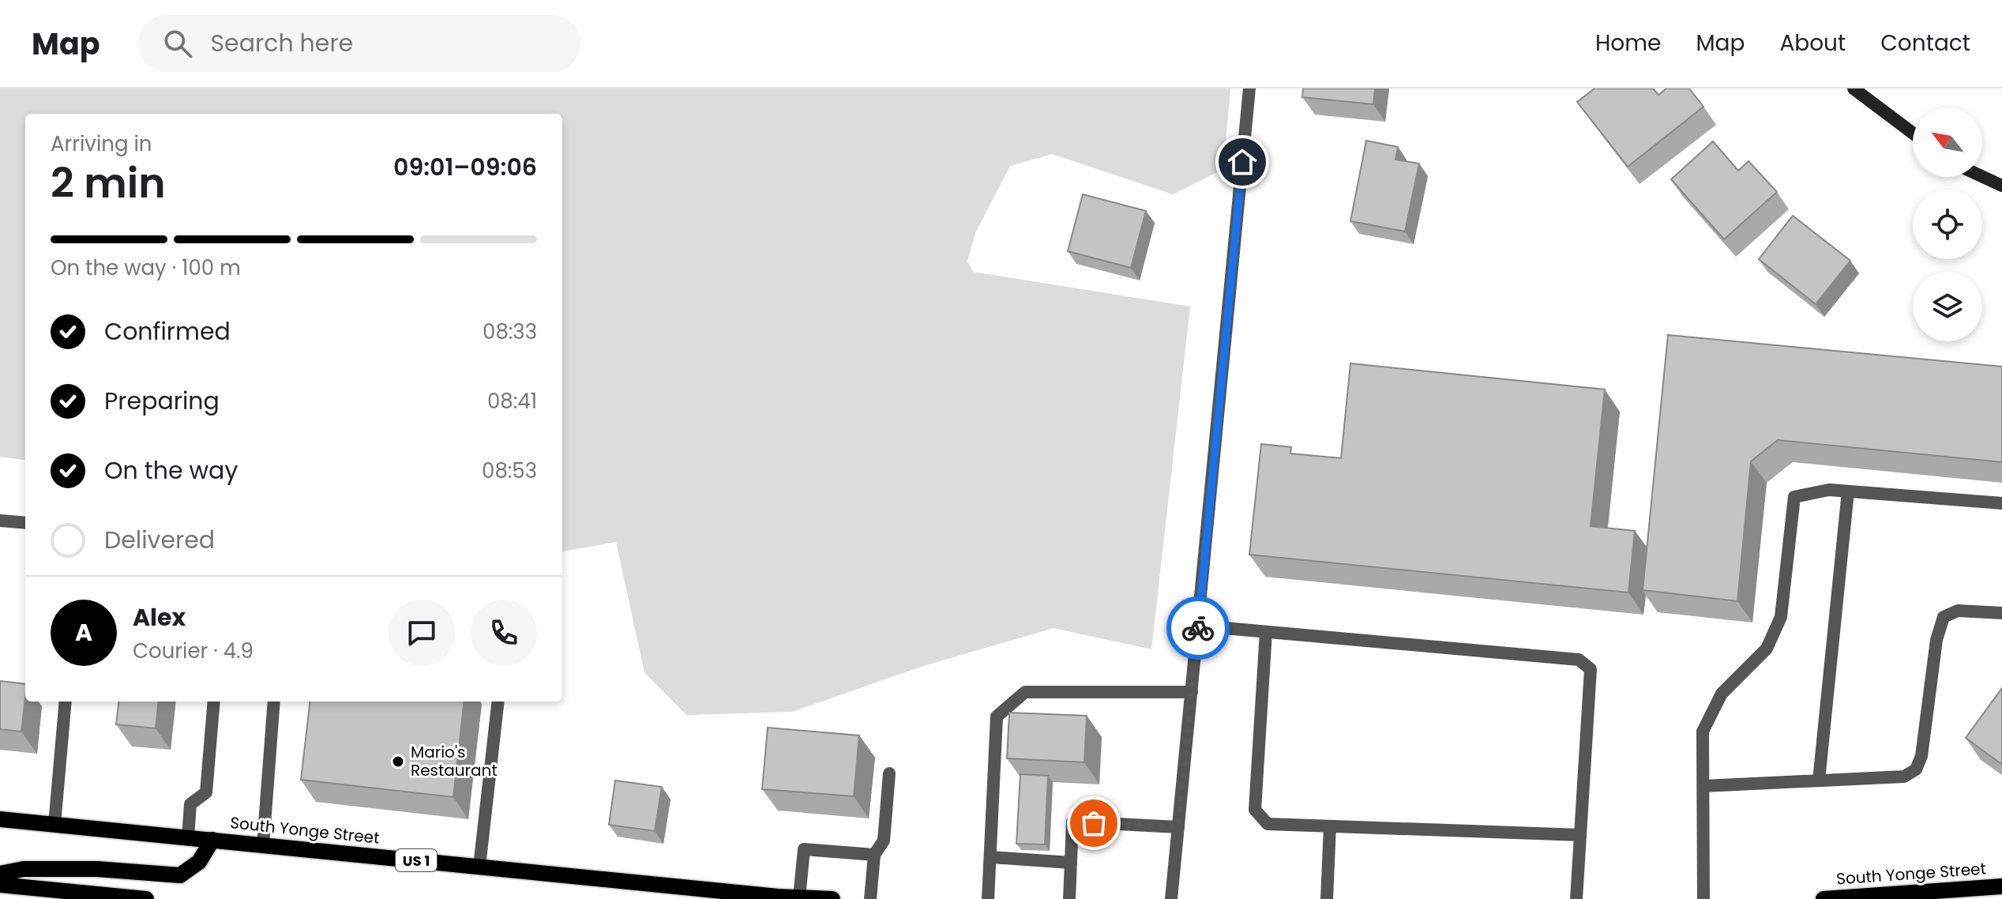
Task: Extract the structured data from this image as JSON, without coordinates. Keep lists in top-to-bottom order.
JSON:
{
  "streets": {
    "main road": ["South Yonge Street", "US 1"]
  },
  "places": ["Mario's Restaurant"],
  "north": "top left",
  "page": {
    "header": "Map",
    "search": "Search here",
    "nav": [
      "Home",
      "Map",
      "About",
      "Contact"
    ],
    "heading": ["2 min", "Arriving in", "09:01–09:06"],
    "panel": ["Alex", "Courier · 4.9"],
    "bar": "On the way · 100 m",
    "list": [
      ["Confirmed", "08:33"],
      ["Preparing", "08:41"],
      ["On the way", "08:53"],
      "Delivered"
    ],
    "round": "A"
  }
}
